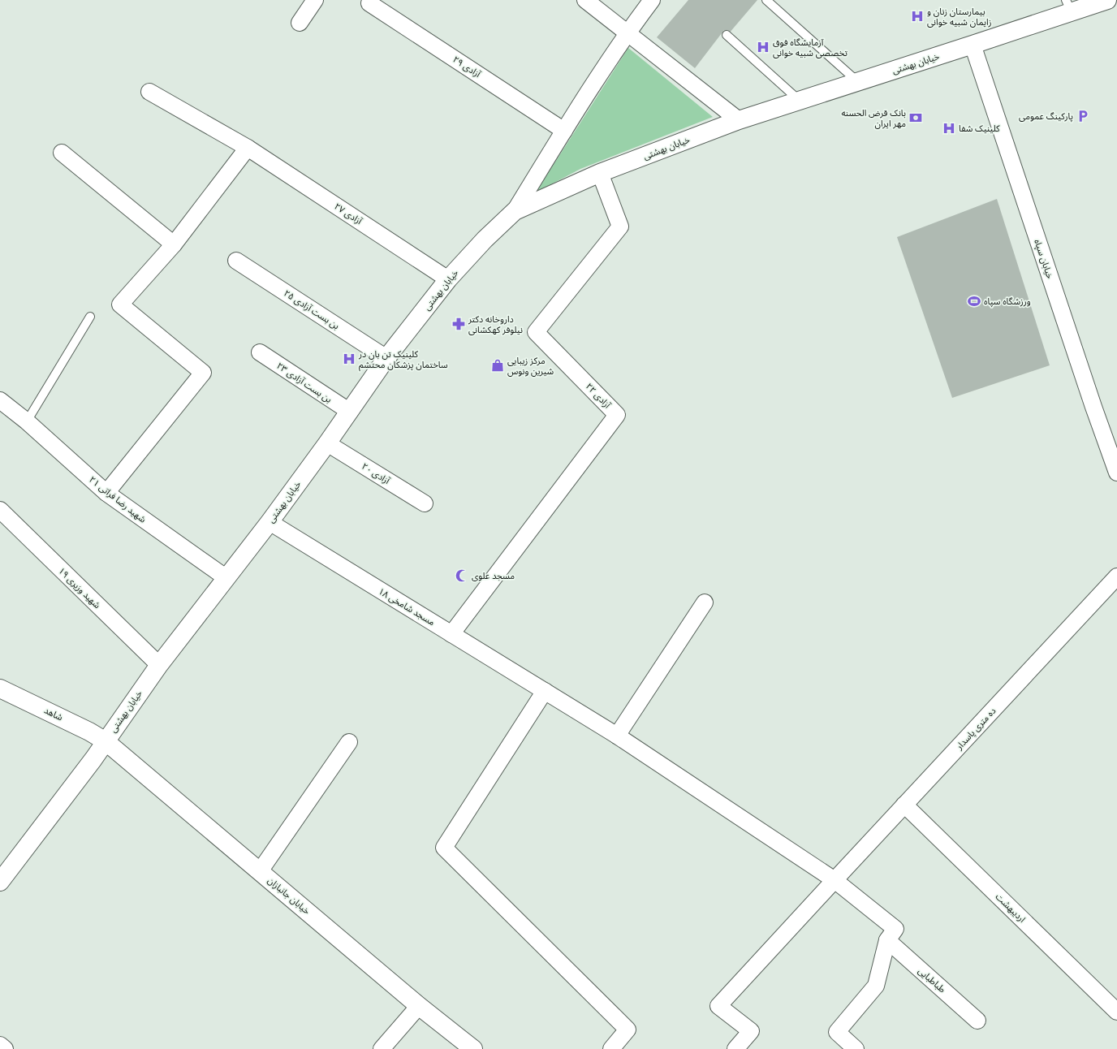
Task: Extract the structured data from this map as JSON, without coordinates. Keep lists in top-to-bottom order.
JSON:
{
  "streets": {
    "main road": ["خیابان بهشتی", "شاهد", "خیابان جانبازان"],
    "street": [
      "آزادی ۲۹",
      "آزادی ۲۷",
      "خیابان سپاه",
      "بن بست آزادی ۲۵",
      "بن بست آزادی ۲۳",
      "آزادی ۲۲",
      "آزادی ۲۰",
      "شهید رضا فراتی ۲۱",
      "شهید وزیری ۱۹",
      "مسجد شامخی ۱۸",
      "ده متری پاسدار",
      "اردیبهشت",
      "طباطبایی"
    ]
  },
  "crossings": [
    ["خیابان بهشتی", "آزادی ۲۷"],
    ["خیابان بهشتی", "خیابان سپاه"],
    ["خیابان بهشتی", "بن بست آزادی ۲۵"],
    ["خیابان بهشتی", "بن بست آزادی ۲۳"],
    ["خیابان بهشتی", "آزادی ۲۲"],
    ["خیابان بهشتی", "آزادی ۲۰"],
    ["خیابان بهشتی", "شهید رضا فراتی ۲۱"],
    ["خیابان بهشتی", "شهید وزیری ۱۹"],
    ["خیابان بهشتی", "مسجد شامخی ۱۸"],
    ["خیابان بهشتی", "شاهد"],
    ["خیابان بهشتی", "خیابان جانبازان"],
    ["آزادی ۲۲", "مسجد شامخی ۱۸"],
    ["مسجد شامخی ۱۸", "ده متری پاسدار"],
    ["مسجد شامخی ۱۸", "طباطبایی"],
    ["شاهد", "خیابان جانبازان"],
    ["ده متری پاسدار", "اردیبهشت"]
  ],
  "places": {
    "hospital": [
      "بیمارستان زنان و زایمان شبیه خوانی",
      "آزمایشگاه فوق تخصصی شبیه خوانی",
      "کلینیک شفا",
      "کلینیک تن بان در ساختمان پزشکان محتشم"
    ],
    "parking": ["پارکینگ عمومی"],
    "bank": ["بانک قرض الحسنه مهر ایران"],
    "sports": ["ورزشگاه سپاه"],
    "pharmacy": ["داروخانه دکتر نیلوفر کهکشانی"],
    "shop": ["مرکز زیبایی شیرین ونوس"],
    "mosque": ["مسجد علوی"]
  }
}
